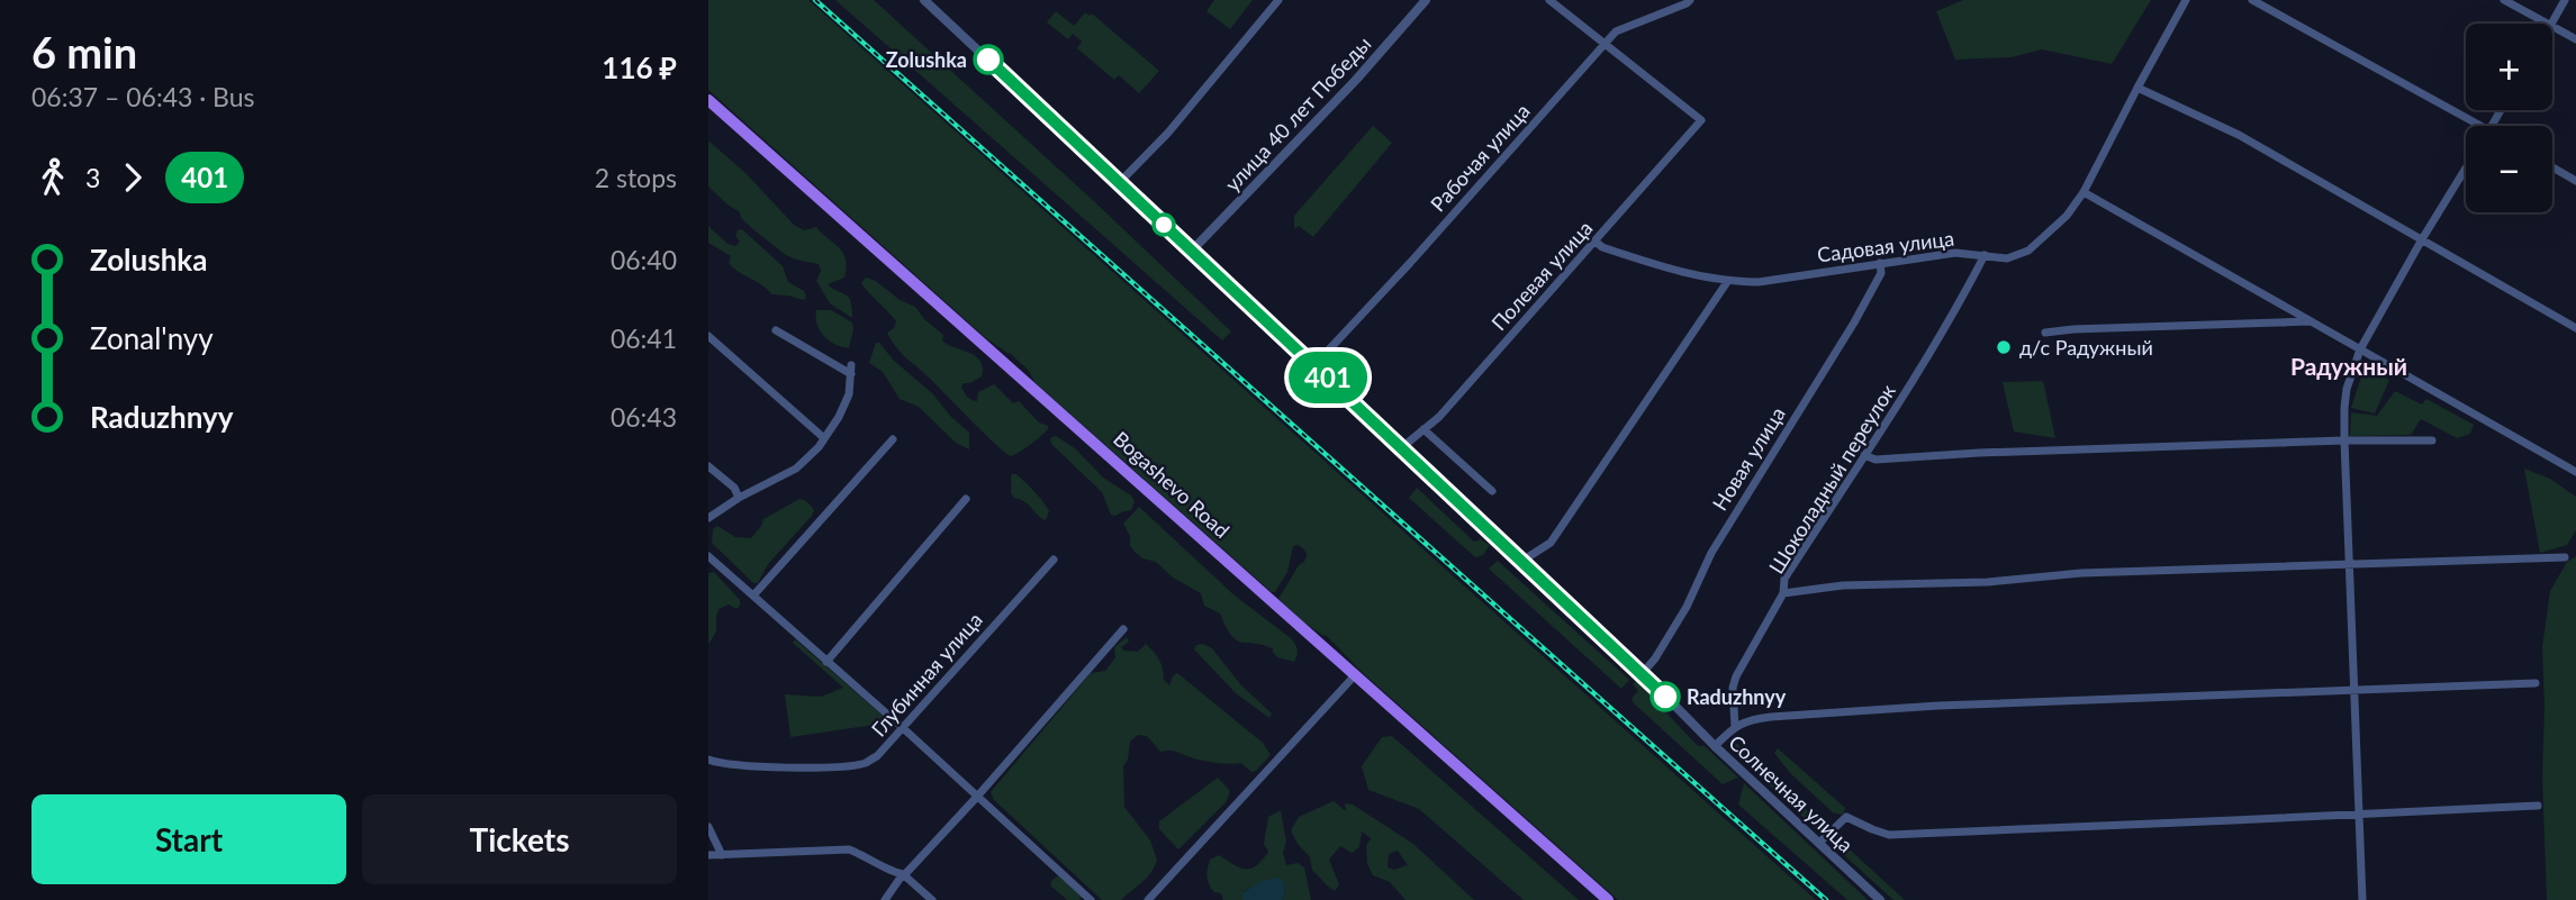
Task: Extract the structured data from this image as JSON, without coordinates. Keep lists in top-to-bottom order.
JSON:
{
  "streets": {
    "main road": ["Bogashevo Road"],
    "street": [
      "улица 40 лет Победы",
      "Рабочая улица",
      "Садовая улица",
      "Полевая улица",
      "Новая улица",
      "Шоколадный переулок",
      "Глубинная улица",
      "Солнечная улица"
    ]
  },
  "crossings": [
    ["улица 40 лет Победы", "Солнечная улица"],
    ["Рабочая улица", "Полевая улица"],
    ["Рабочая улица", "Солнечная улица"],
    ["Садовая улица", "Полевая улица"],
    ["Садовая улица", "Новая улица"],
    ["Садовая улица", "Шоколадный переулок"],
    ["Полевая улица", "Солнечная улица"],
    ["Новая улица", "Солнечная улица"]
  ],
  "districts": ["Радужный"],
  "places": ["Zolushka", "д/с Радужный", "Raduzhnyy"],
  "lines": ["bus line 401"],
  "page": {
    "heading": ["6 min", "06:37 – 06:43 · Bus", "116 ₽"],
    "on_map": "401",
    "map_buttons": ["+", "−"],
    "legs": ["3", "401", "2 stops"],
    "list": [
      {
        "name": "Zolushka",
        "value": "06:40"
      },
      {
        "name": "Zonal'nyy",
        "value": "06:41"
      },
      {
        "name": "Raduzhnyy",
        "value": "06:43"
      }
    ],
    "buttons": ["Start", "Tickets"]
  }
}
